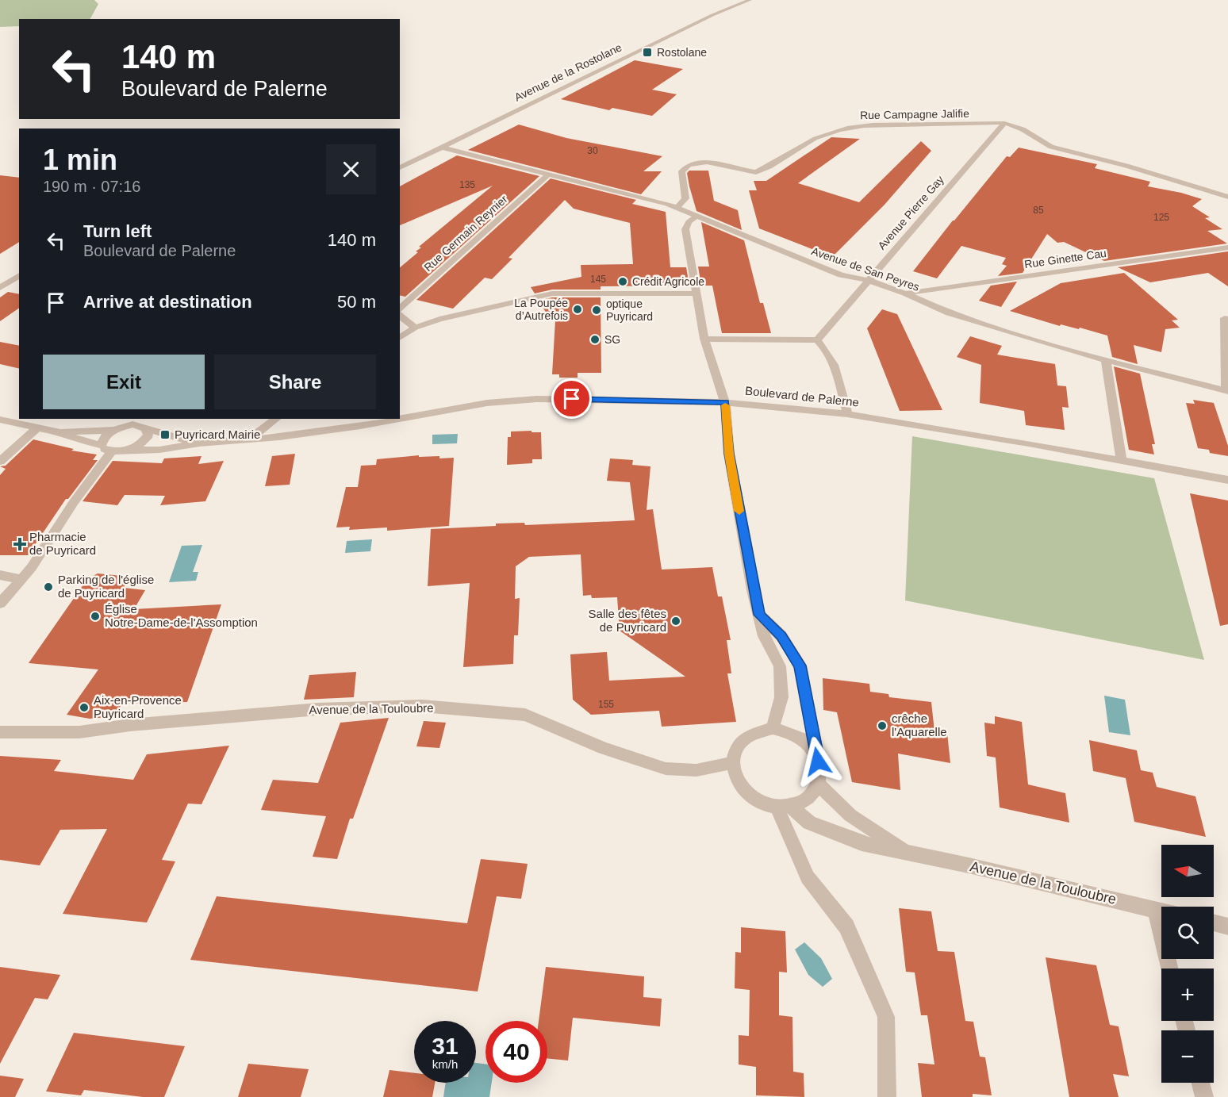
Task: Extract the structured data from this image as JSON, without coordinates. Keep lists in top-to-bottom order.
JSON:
{
  "streets": {
    "street": [
      "Avenue de la Rostolane",
      "Rue Campagne Jalifie",
      "Avenue Pierre Gay",
      "Rue Germain Reynier",
      "Rue Ginette Cau",
      "Avenue de San Peyres",
      "Boulevard de Palerne",
      "Avenue de la Touloubre"
    ]
  },
  "crossings": [
    ["Avenue de la Rostolane", "Avenue de San Peyres"],
    ["Rue Campagne Jalifie", "Avenue Pierre Gay"],
    ["Rue Campagne Jalifie", "Avenue de San Peyres"],
    ["Avenue Pierre Gay", "Avenue de San Peyres"],
    ["Rue Germain Reynier", "Avenue de San Peyres"],
    ["Rue Ginette Cau", "Avenue de San Peyres"]
  ],
  "places": {
    "transit": ["Rostolane", "Puyricard Mairie"],
    "other": [
      "Crédit Agricole",
      "La Poupée d’Autrefois",
      "optique Puyricard",
      "SG",
      "Parking de l'église de Puyricard",
      "Église Notre-Dame-de-l'Assomption",
      "Salle des fêtes de Puyricard",
      "Aix-en-Provence Puyricard",
      "crêche l'Aquarelle"
    ],
    "health": ["Pharmacie de Puyricard"]
  },
  "house_numbers": [
    "30",
    "135",
    "85",
    "125",
    "145",
    "155"
  ],
  "north": "left",
  "page": {
    "turn": ["140 m", "Boulevard de Palerne"],
    "heading": ["1 min", "190 m · 07:16"],
    "list": [
      {
        "name": "Turn left",
        "note": "Boulevard de Palerne",
        "value": "140 m"
      },
      {
        "name": "Arrive at destination",
        "value": "50 m"
      }
    ],
    "buttons": ["Exit", "Share"],
    "map_buttons": ["+", "−"],
    "speed": "31 km/h",
    "limit": "40"
  }
}
